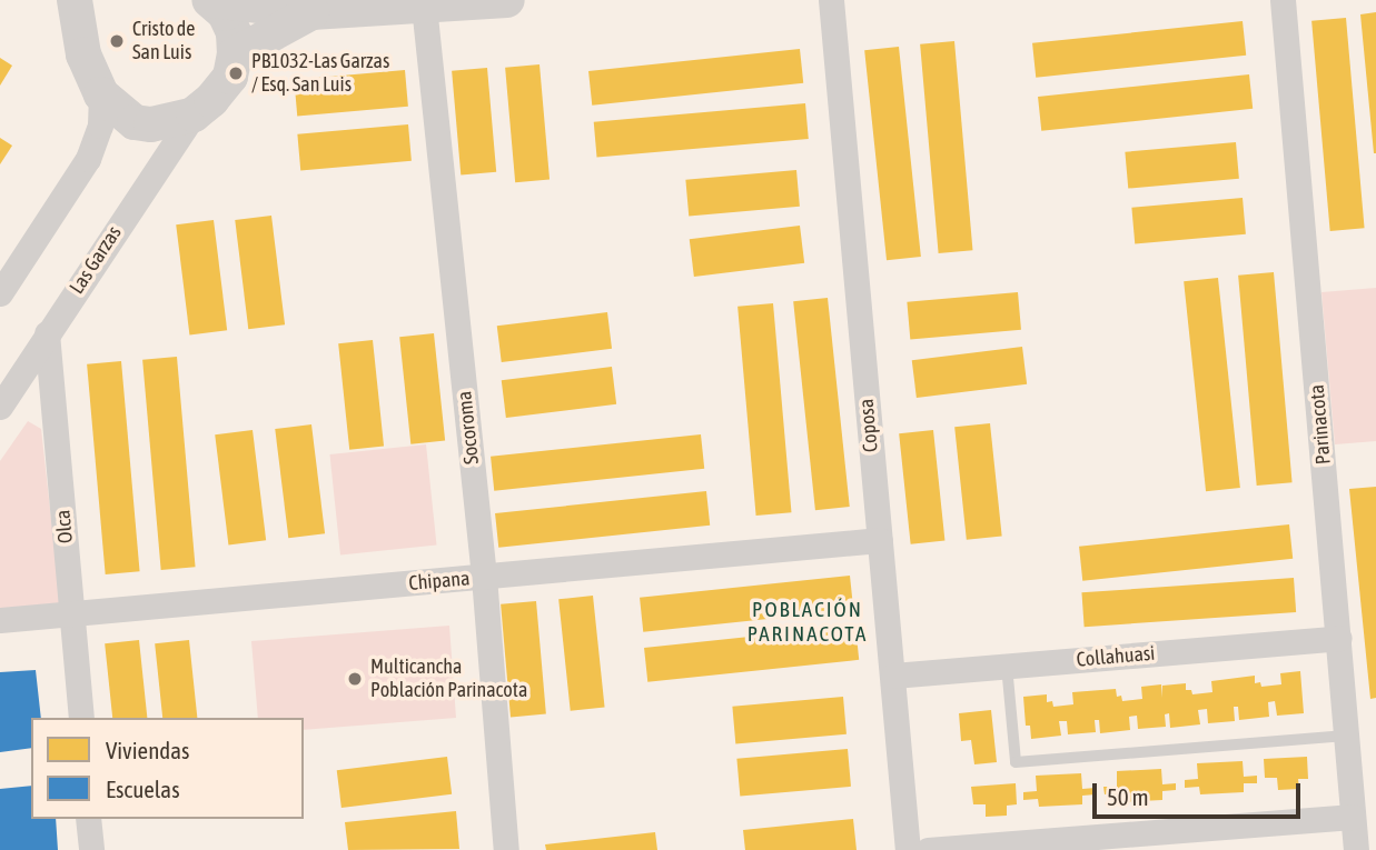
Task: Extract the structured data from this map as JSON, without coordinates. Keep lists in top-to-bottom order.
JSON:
{
  "streets": {
    "street": [
      "Las Garzas",
      "Parinacota",
      "Coposa",
      "Socoroma",
      "Olca",
      "Chipana",
      "Collahuasi"
    ]
  },
  "crossings": [
    ["Las Garzas", "Olca"],
    ["Parinacota", "Collahuasi"],
    ["Coposa", "Chipana"],
    ["Coposa", "Collahuasi"],
    ["Socoroma", "Chipana"],
    ["Olca", "Chipana"]
  ],
  "districts": ["POBLACIÓN PARINACOTA"],
  "places": ["Cristo de San Luis", "PB1032-Las Garzas / Esq. San Luis", "Multicancha Población Parinacota"],
  "legend": ["Viviendas", "Escuelas"],
  "scale_bar": "50 m"
}
